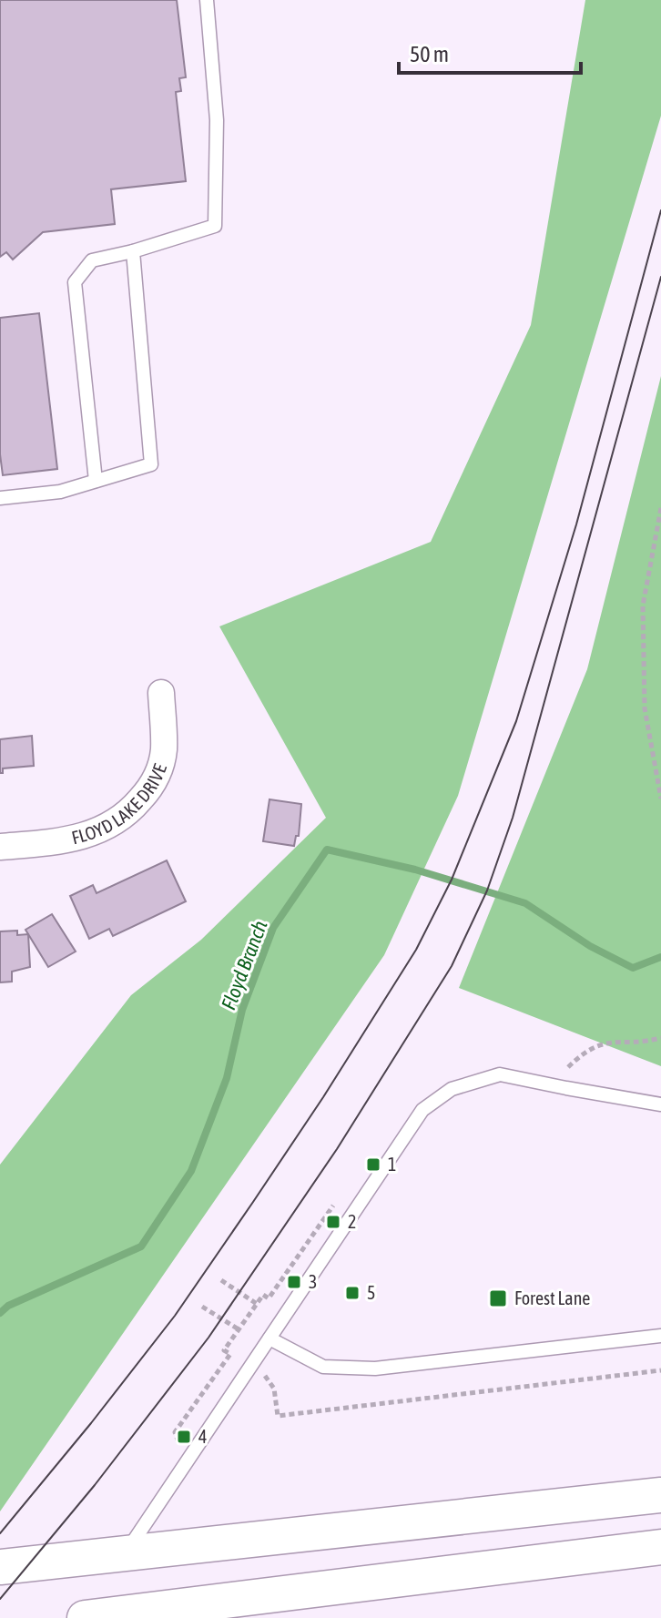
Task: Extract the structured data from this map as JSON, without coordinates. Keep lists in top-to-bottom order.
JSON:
{
  "streets": {
    "street": ["FLOYD LAKE DRIVE"]
  },
  "water": ["Floyd Branch"],
  "places": {
    "transit": [
      "1",
      "2",
      "3",
      "5",
      "Forest Lane",
      "4"
    ]
  },
  "scale_bar": "50 m"
}
